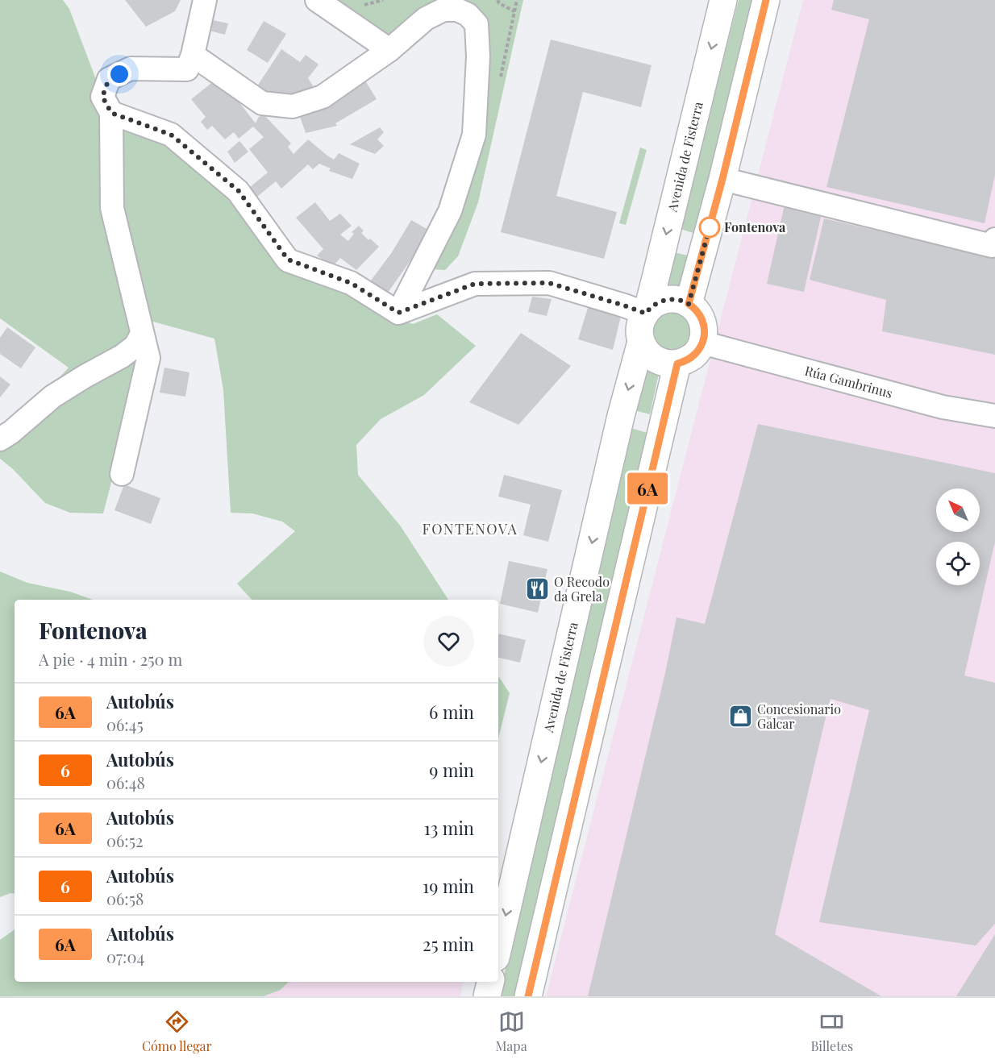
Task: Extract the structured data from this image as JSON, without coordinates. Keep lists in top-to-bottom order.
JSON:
{
  "streets": {
    "main road": ["Avenida de Fisterra"],
    "street": ["Rúa Gambrinus"]
  },
  "crossings": [
    ["Avenida de Fisterra", "Rúa Gambrinus"]
  ],
  "districts": ["FONTENOVA"],
  "places": {
    "other": ["Fontenova"],
    "restaurant": ["O Recodo da Grela"],
    "shop": ["Concesionario Galcar"]
  },
  "lines": ["bus line 6A"],
  "north": "top left",
  "page": {
    "on_map": "6A",
    "heading": ["Fontenova", "A pie · 4 min · 250 m"],
    "list": [
      {
        "mark": "6A",
        "name": "Autobús",
        "note": "06:45",
        "value": "6 min"
      },
      {
        "mark": "6",
        "name": "Autobús",
        "note": "06:48",
        "value": "9 min"
      },
      {
        "mark": "6A",
        "name": "Autobús",
        "note": "06:52",
        "value": "13 min"
      },
      {
        "mark": "6",
        "name": "Autobús",
        "note": "06:58",
        "value": "19 min"
      },
      {
        "mark": "6A",
        "name": "Autobús",
        "note": "07:04",
        "value": "25 min"
      }
    ],
    "tabs": ["Cómo llegar", "Mapa", "Billetes"]
  }
}
